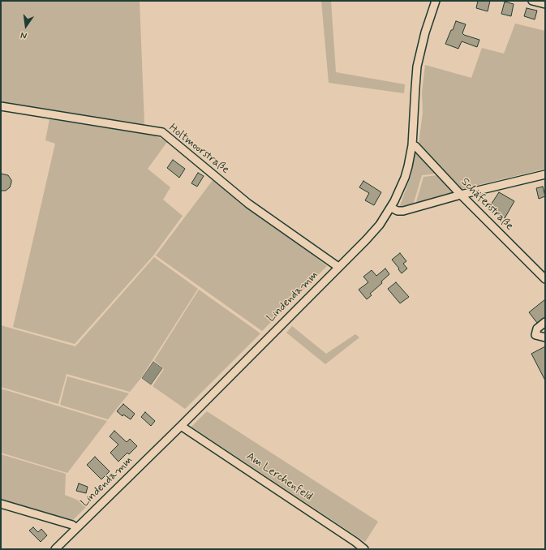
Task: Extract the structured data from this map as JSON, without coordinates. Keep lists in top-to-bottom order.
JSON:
{
  "streets": {
    "street": [
      "Holtmoorstraße",
      "Schäferstraße",
      "Lindendamm",
      "Am Lerchenfeld"
    ]
  },
  "crossings": [
    ["Holtmoorstraße", "Lindendamm"],
    ["Schäferstraße", "Lindendamm"],
    ["Lindendamm", "Am Lerchenfeld"]
  ],
  "north": "bottom"
}
